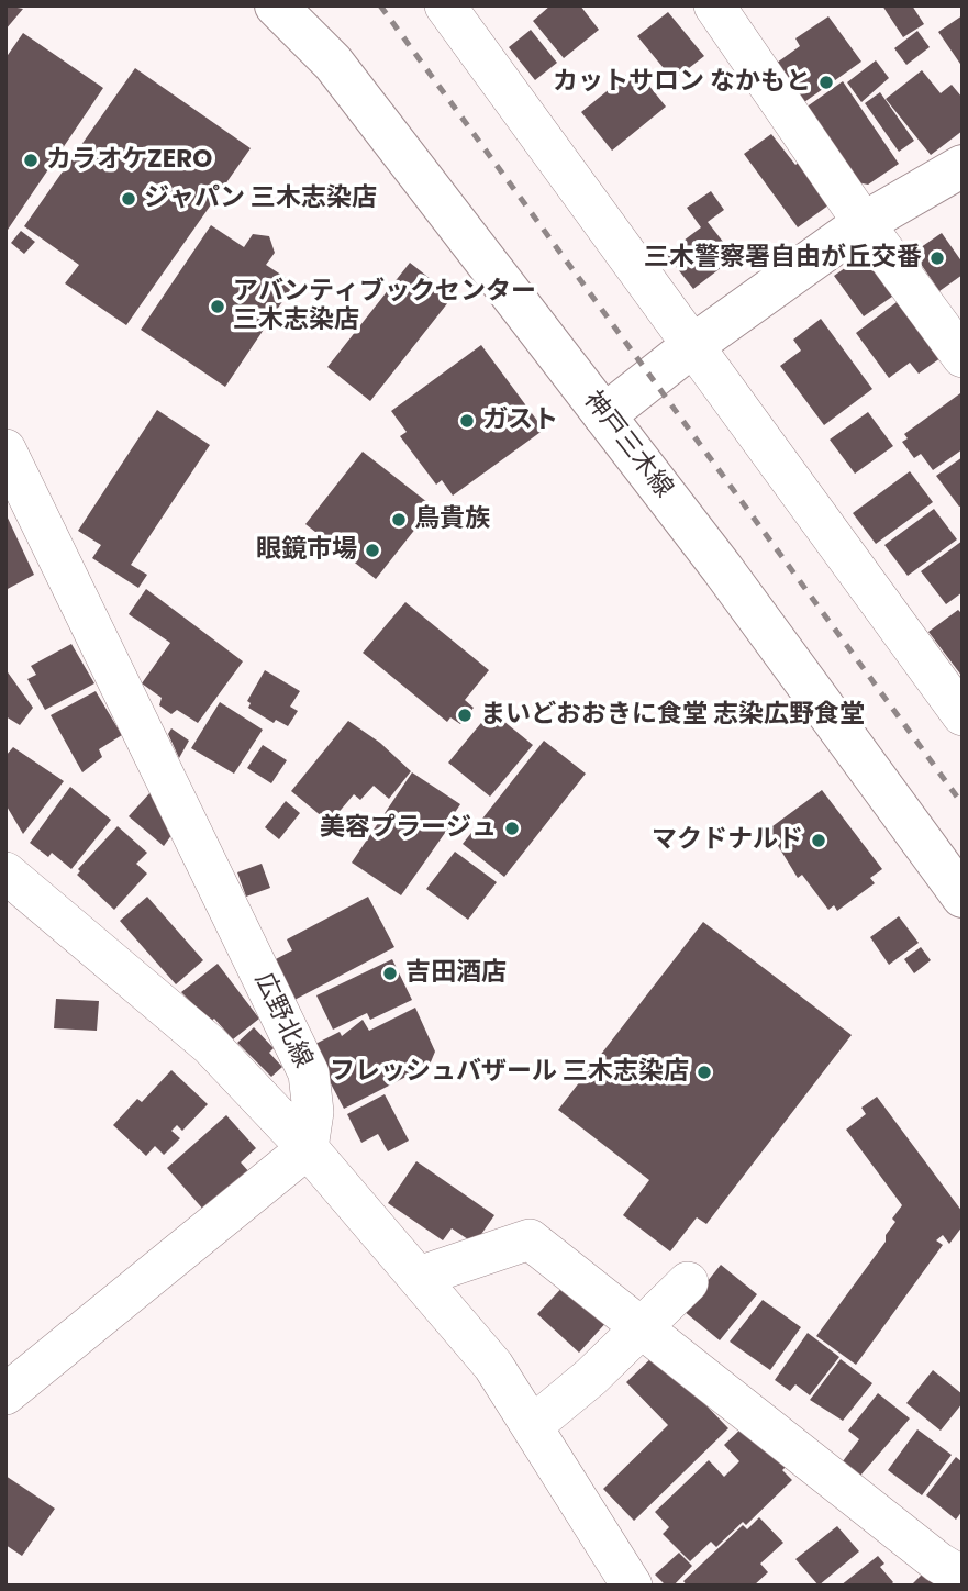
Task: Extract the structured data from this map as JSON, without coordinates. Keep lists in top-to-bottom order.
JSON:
{
  "streets": {
    "main road": ["神戸三木線"],
    "street": ["広野北線"]
  },
  "places": [
    "カットサロン なかもと",
    "カラオケZERO",
    "ジャパン 三木志染店",
    "三木警察署自由が丘交番",
    "アバンティブックセンター 三木志染店",
    "ガスト",
    "鳥貴族",
    "眼鏡市場",
    "まいどおおきに食堂 志染広野食堂",
    "美容プラージュ",
    "マクドナルド",
    "吉田酒店",
    "フレッシュバザール 三木志染店"
  ]
}
